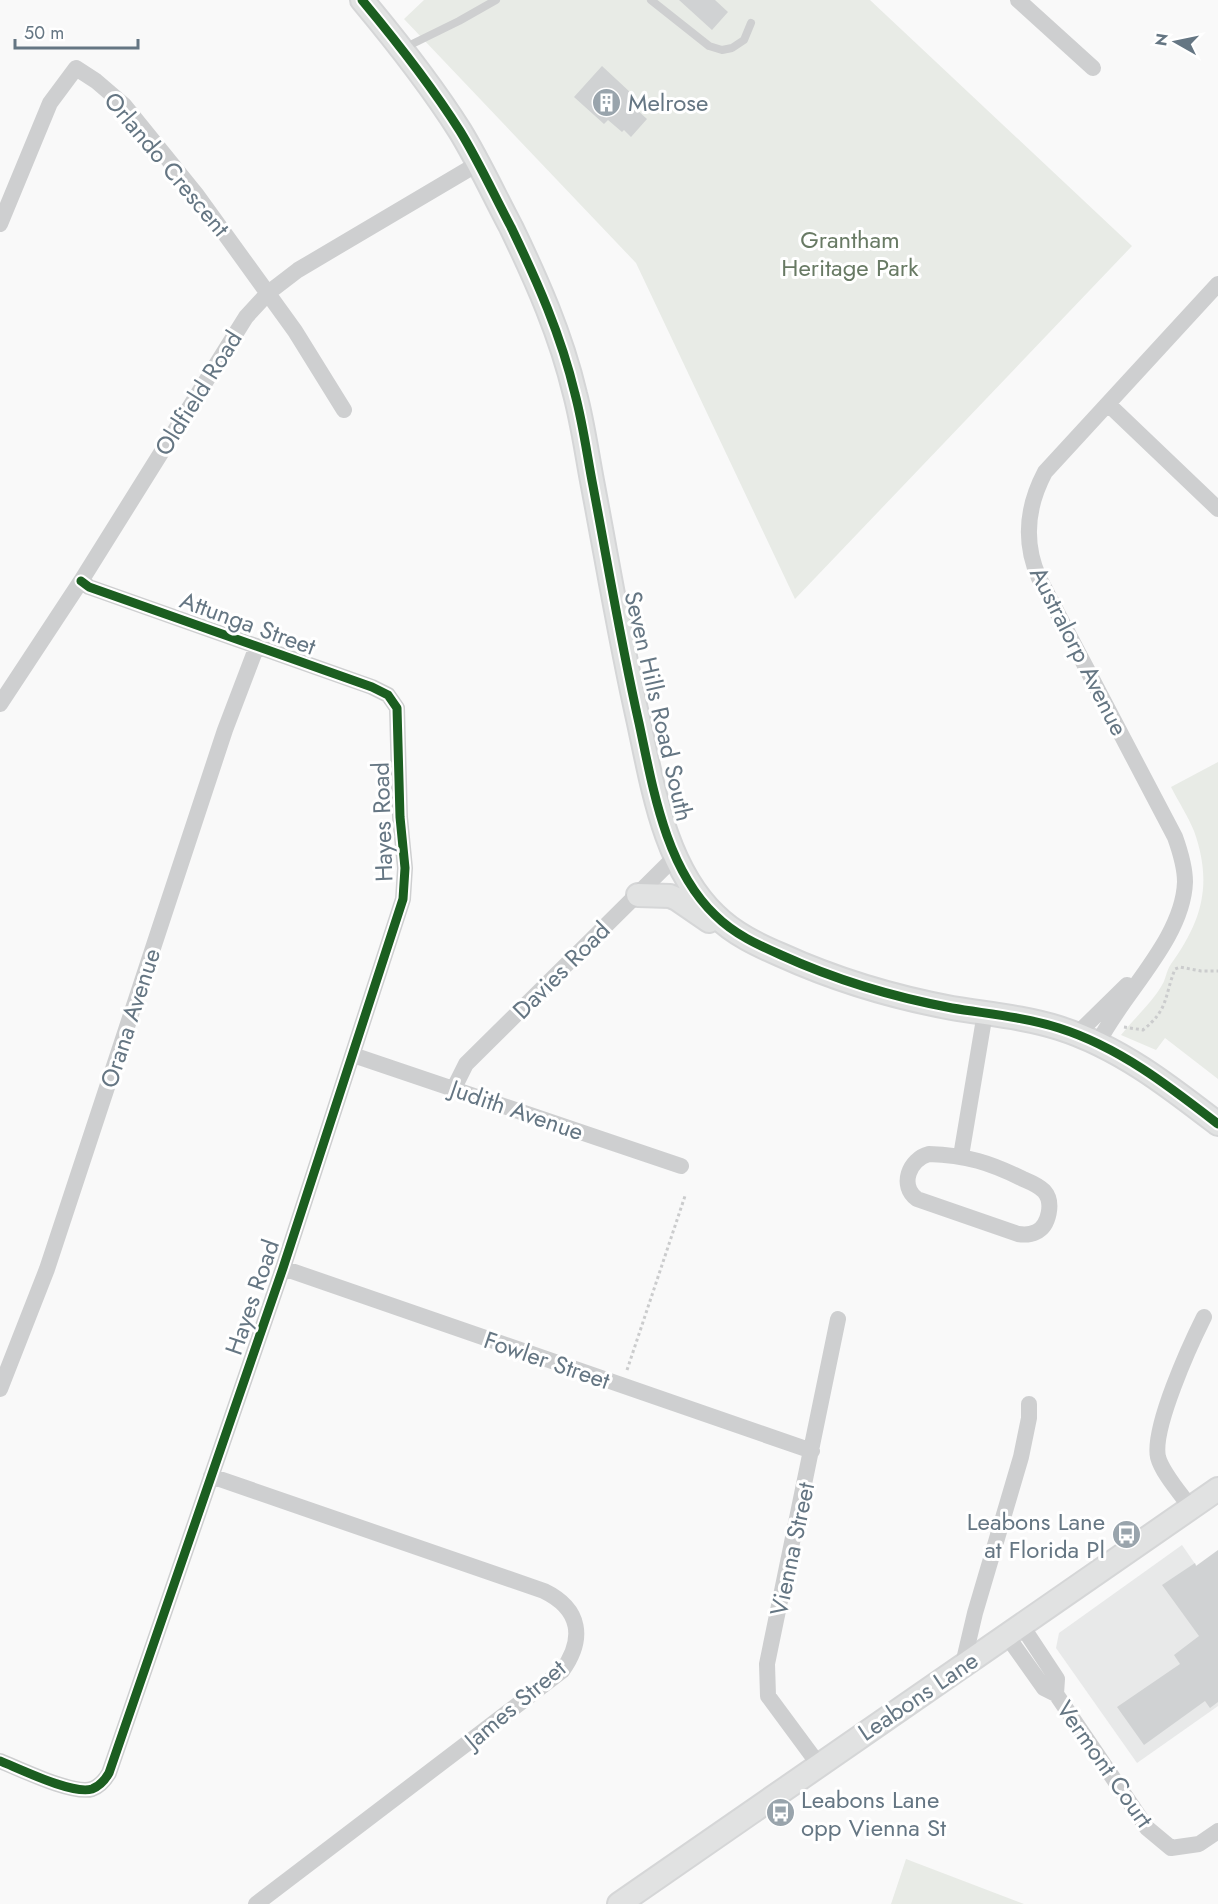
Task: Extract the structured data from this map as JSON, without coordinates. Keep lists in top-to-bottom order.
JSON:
{
  "streets": {
    "street": [
      "Orlando Crescent",
      "Oldfield Road",
      "Attunga Street",
      "Australorp Avenue",
      "Seven Hills Road South",
      "Hayes Road",
      "Davies Road",
      "Orana Avenue",
      "Judith Avenue",
      "Fowler Street",
      "Vienna Street",
      "Leabons Lane",
      "James Street",
      "Vermont Court"
    ]
  },
  "crossings": [
    ["Orlando Crescent", "Oldfield Road"],
    ["Oldfield Road", "Attunga Street"],
    ["Oldfield Road", "Seven Hills Road South"],
    ["Attunga Street", "Hayes Road"],
    ["Attunga Street", "Orana Avenue"],
    ["Australorp Avenue", "Seven Hills Road South"],
    ["Seven Hills Road South", "Davies Road"],
    ["Hayes Road", "Judith Avenue"],
    ["Hayes Road", "Fowler Street"],
    ["Hayes Road", "James Street"],
    ["Davies Road", "Judith Avenue"],
    ["Fowler Street", "Vienna Street"],
    ["Vienna Street", "Leabons Lane"],
    ["Leabons Lane", "Vermont Court"]
  ],
  "parks": ["Grantham Heritage Park"],
  "places": {
    "building": ["Melrose"],
    "bus stop": ["Leabons Lane at Florida Pl", "Leabons Lane opp Vienna St"]
  },
  "scale_bar": "50 m",
  "north": "left"
}
